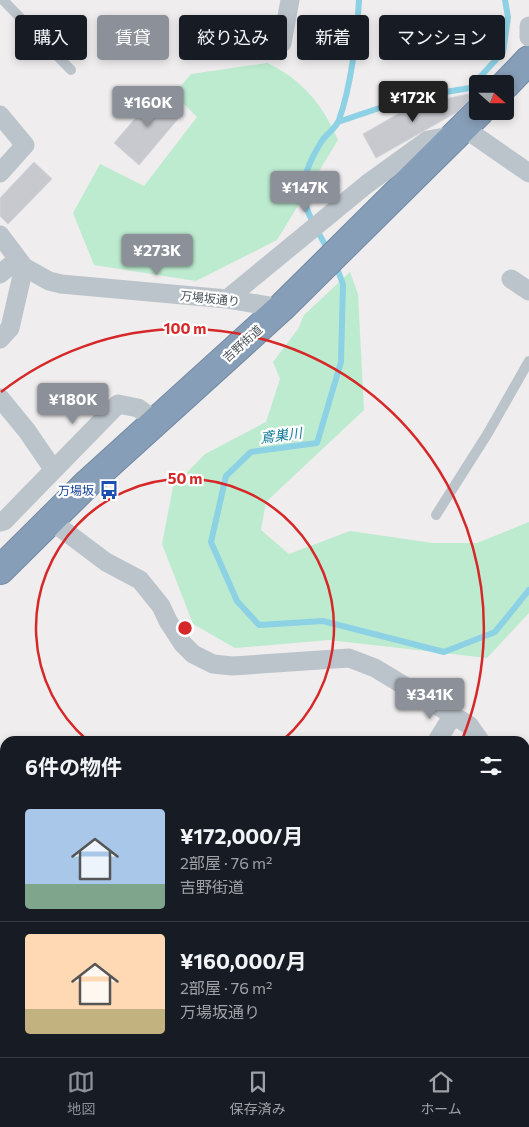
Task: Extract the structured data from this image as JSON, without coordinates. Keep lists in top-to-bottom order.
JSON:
{
  "streets": {
    "highway": ["吉野街道"],
    "street": ["万場坂通り"]
  },
  "crossings": [
    ["万場坂通り", "吉野街道"]
  ],
  "water": ["鳶巣川"],
  "places": {
    "bus stop": ["万場坂"]
  },
  "north": "right",
  "page": {
    "chip": [
      "購入",
      "賃貸",
      "絞り込み",
      "新着",
      "マンション"
    ],
    "price": [
      "¥172K",
      "¥160K",
      "¥147K",
      "¥273K",
      "¥180K",
      "¥341K"
    ],
    "heading": "6件の物件",
    "list": [
      {
        "name": "¥172,000/月",
        "note": "2部屋 · 76 m² · 吉野街道"
      },
      {
        "name": "¥160,000/月",
        "note": "2部屋 · 76 m² · 万場坂通り"
      }
    ],
    "tabs": ["地図", "保存済み", "ホーム"]
  },
  "rings": ["100 m", "50 m"]
}
